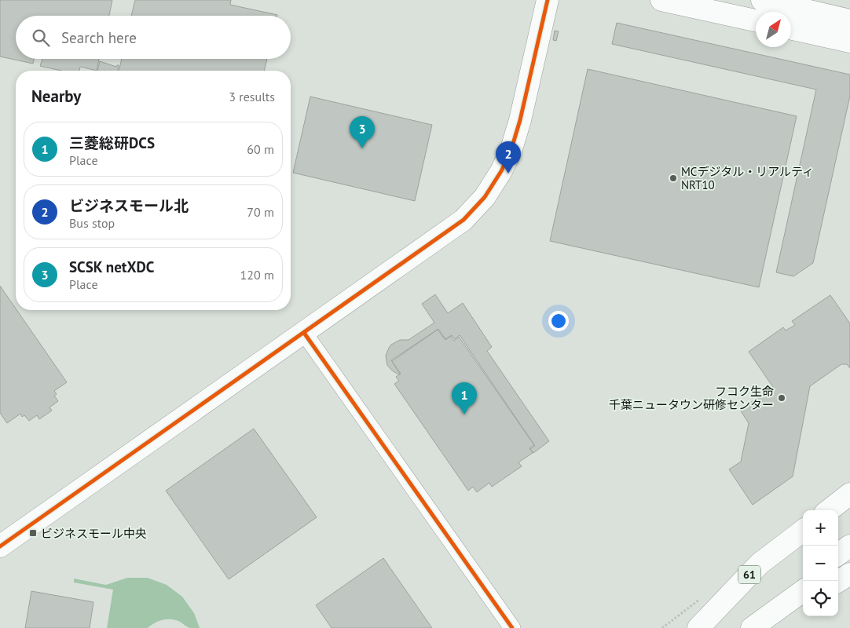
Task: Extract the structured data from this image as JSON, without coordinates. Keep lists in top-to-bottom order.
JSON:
{
  "streets": {
    "street": ["61"]
  },
  "places": {
    "other": ["MCデジタル・リアルティ NRT10", "フコク生命 千葉ニュータウン研修センター"],
    "transit": ["ビジネスモール中央"]
  },
  "north": "top right",
  "page": {
    "search": "Search here",
    "heading": ["Nearby", "3 results"],
    "pins": ["3", "2", "1"],
    "list": [
      {
        "mark": "1",
        "name": "三菱総研DCS",
        "note": "Place",
        "value": "60 m"
      },
      {
        "mark": "2",
        "name": "ビジネスモール北",
        "note": "Bus stop",
        "value": "70 m"
      },
      {
        "mark": "3",
        "name": "SCSK netXDC",
        "note": "Place",
        "value": "120 m"
      }
    ],
    "map_buttons": ["+", "−"]
  }
}
